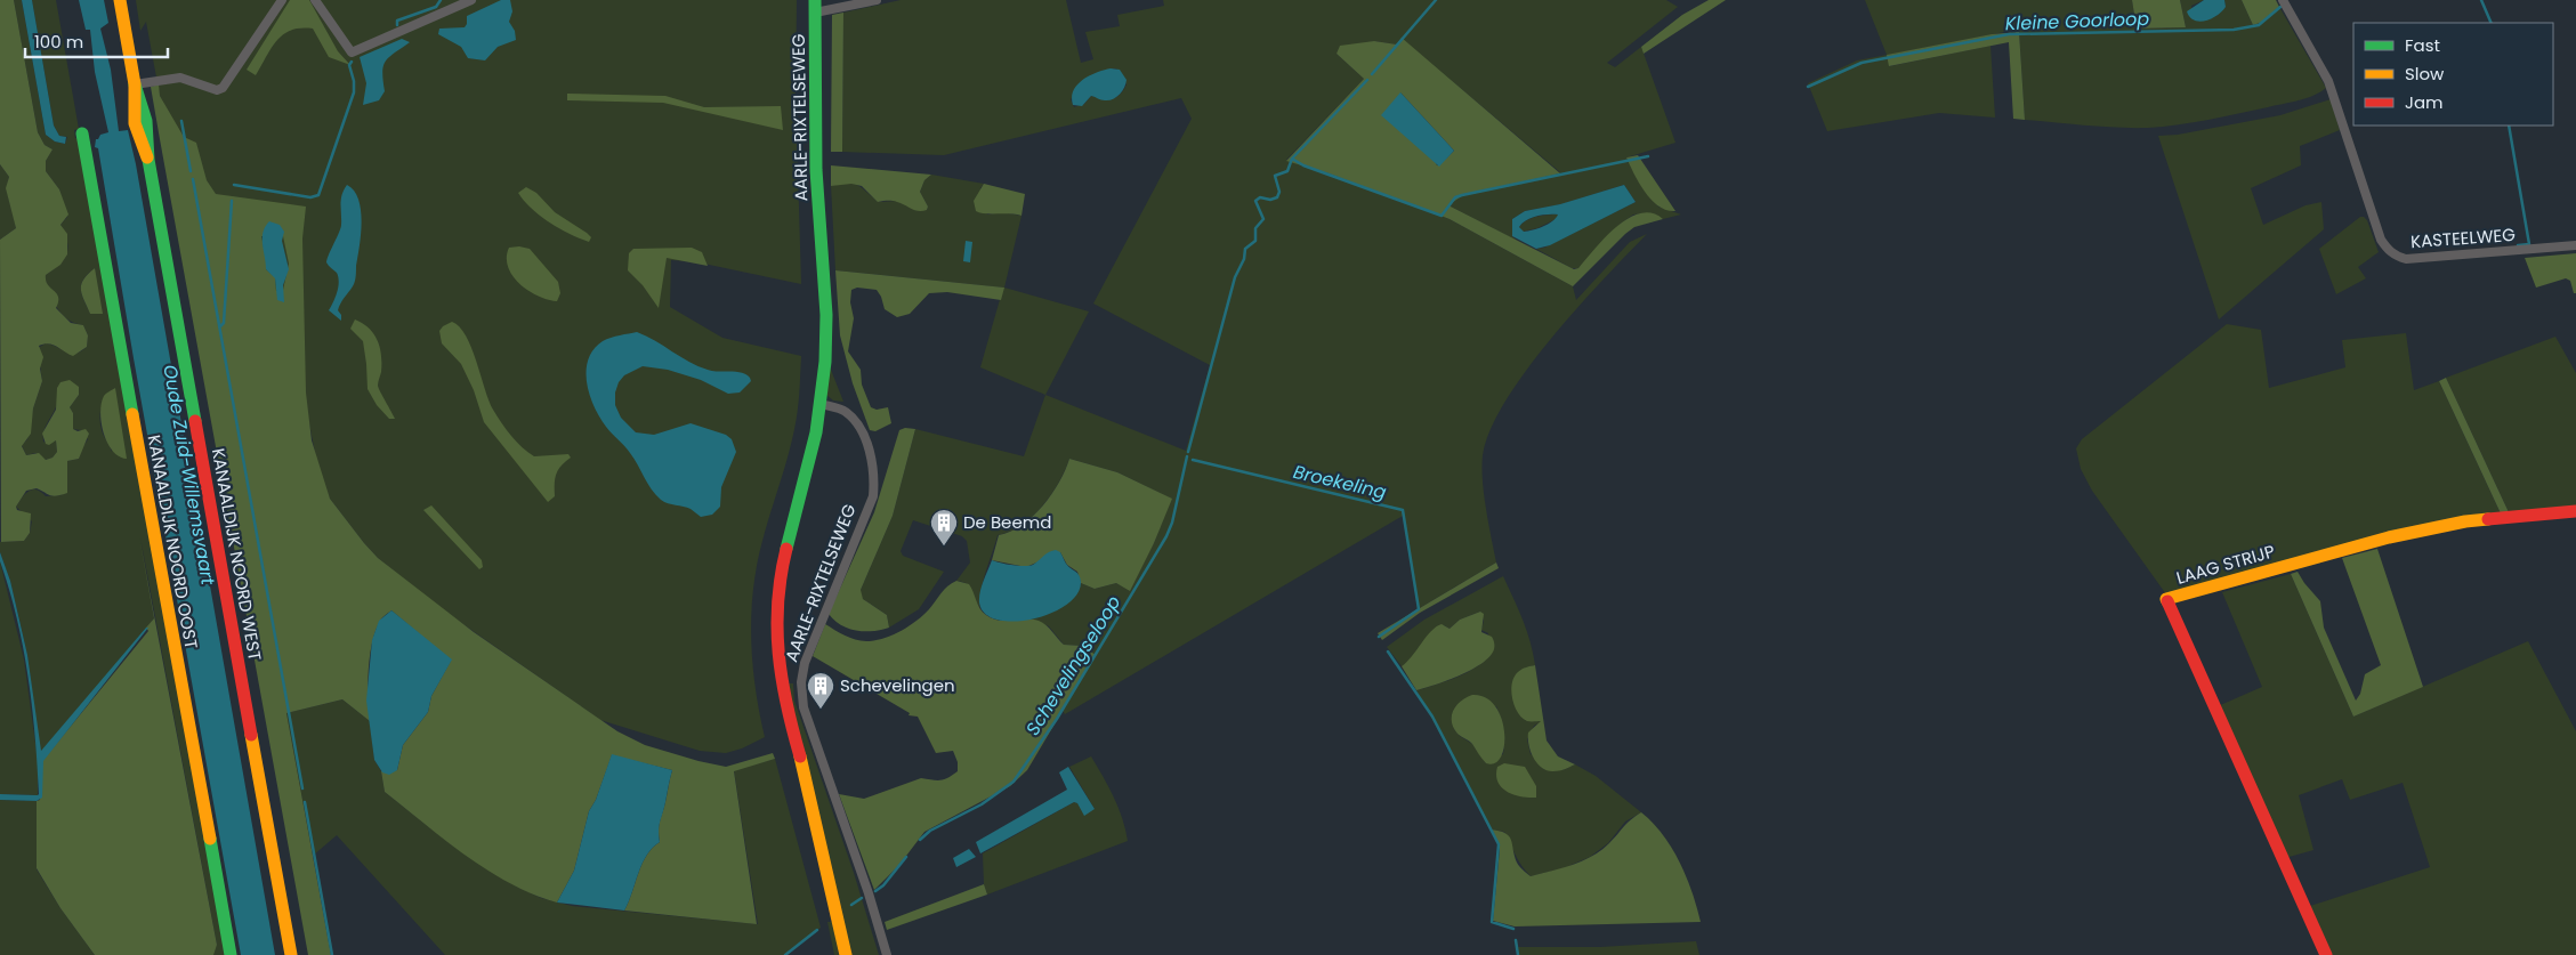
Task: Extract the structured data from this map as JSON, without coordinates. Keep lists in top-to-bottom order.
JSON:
{
  "streets": {
    "street": [
      "AARLE-RIXTELSEWEG",
      "KASTEELWEG",
      "KANAALDIJK NOORD OOST",
      "KANAALDIJK NOORD WEST",
      "LAAG STRIJP"
    ]
  },
  "water": [
    "Kleine Goorloop",
    "Oude Zuid-Willemsvaart",
    "Broekeling",
    "Schevelingseloop"
  ],
  "places": {
    "building": ["De Beemd", "Schevelingen"]
  },
  "legend": ["Fast", "Slow", "Jam"],
  "scale_bar": "100 m"
}
